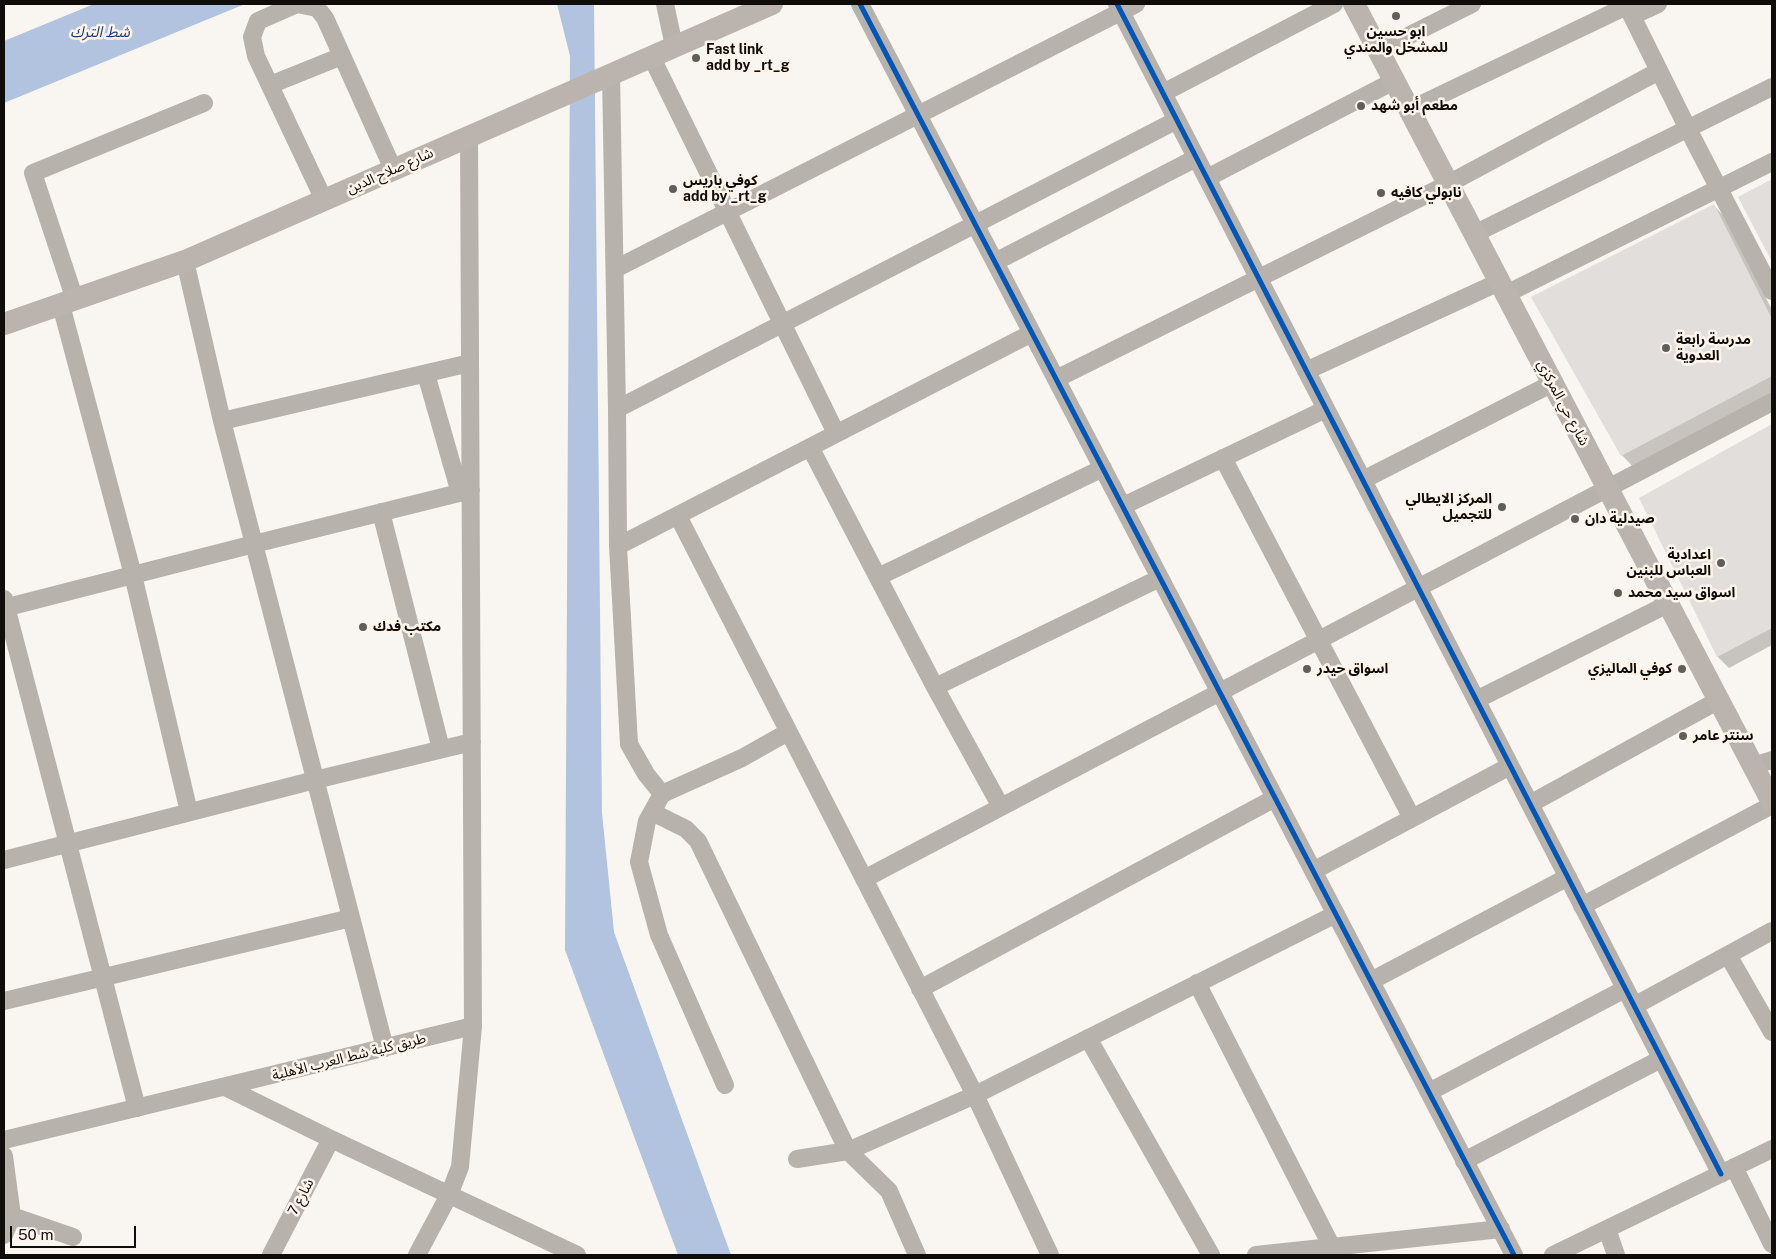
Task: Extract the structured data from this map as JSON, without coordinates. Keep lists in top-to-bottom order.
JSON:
{
  "streets": {
    "main road": ["شارع صلاح الدين", "شارع حي المركزي"],
    "street": ["طريق كلية شط العرب الأهلية", "شارع 7"]
  },
  "water": ["شط الترك"],
  "places": [
    "ابو حسين للمشخل والمندي",
    "Fast link add by _rt_g",
    "مطعم أبو شهد",
    "كوفي باريس add by _rt_g",
    "نابولي كافيه",
    "مدرسة رابعة العدوية",
    "المركز الايطالي للتجميل",
    "صيدلية دان",
    "اعدادية العباس للبنين",
    "اسواق سيد محمد",
    "مكتب فدك",
    "اسواق حيدر",
    "كوفي الماليزي",
    "سنتر عامر"
  ],
  "scale_bar": "50 m"
}
